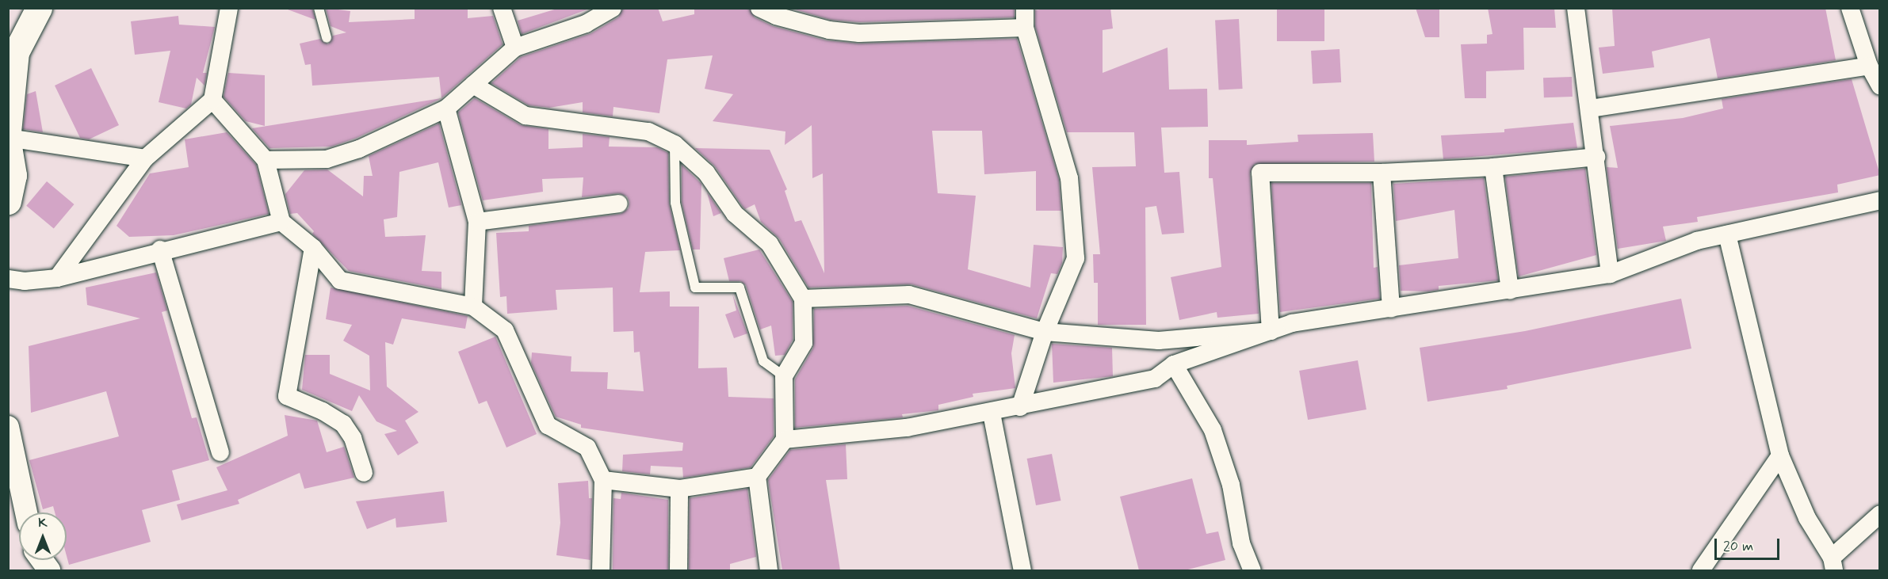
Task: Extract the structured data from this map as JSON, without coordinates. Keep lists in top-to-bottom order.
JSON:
{
  "scale_bar": "20 m",
  "north": "top"
}
